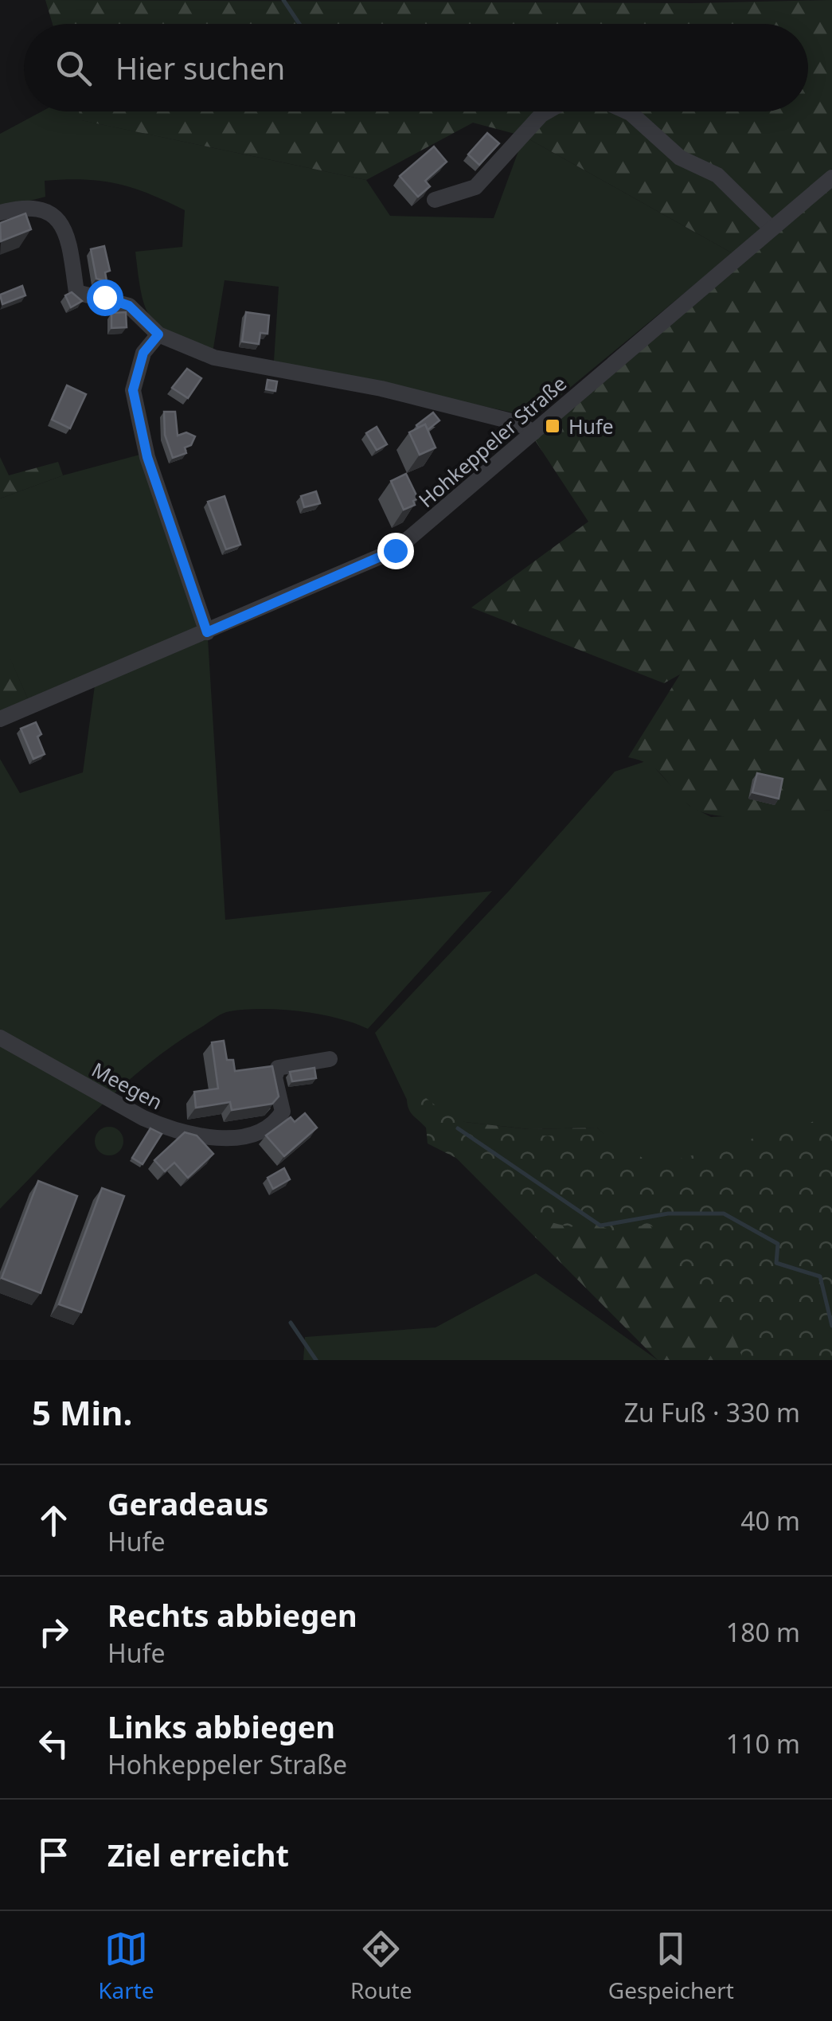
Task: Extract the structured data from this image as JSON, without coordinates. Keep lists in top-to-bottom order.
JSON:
{
  "streets": {
    "street": ["Hohkeppeler Straße", "Meegen"]
  },
  "places": {
    "transit": ["Hufe"]
  },
  "page": {
    "search": "Hier suchen",
    "heading": ["5 Min.", "Zu Fuß · 330 m"],
    "list": [
      ["Geradeaus", "Hufe", "40 m"],
      ["Rechts abbiegen", "Hufe", "180 m"],
      ["Links abbiegen", "Hohkeppeler Straße", "110 m"],
      "Ziel erreicht"
    ],
    "nav": ["Karte", "Route", "Gespeichert"]
  }
}
